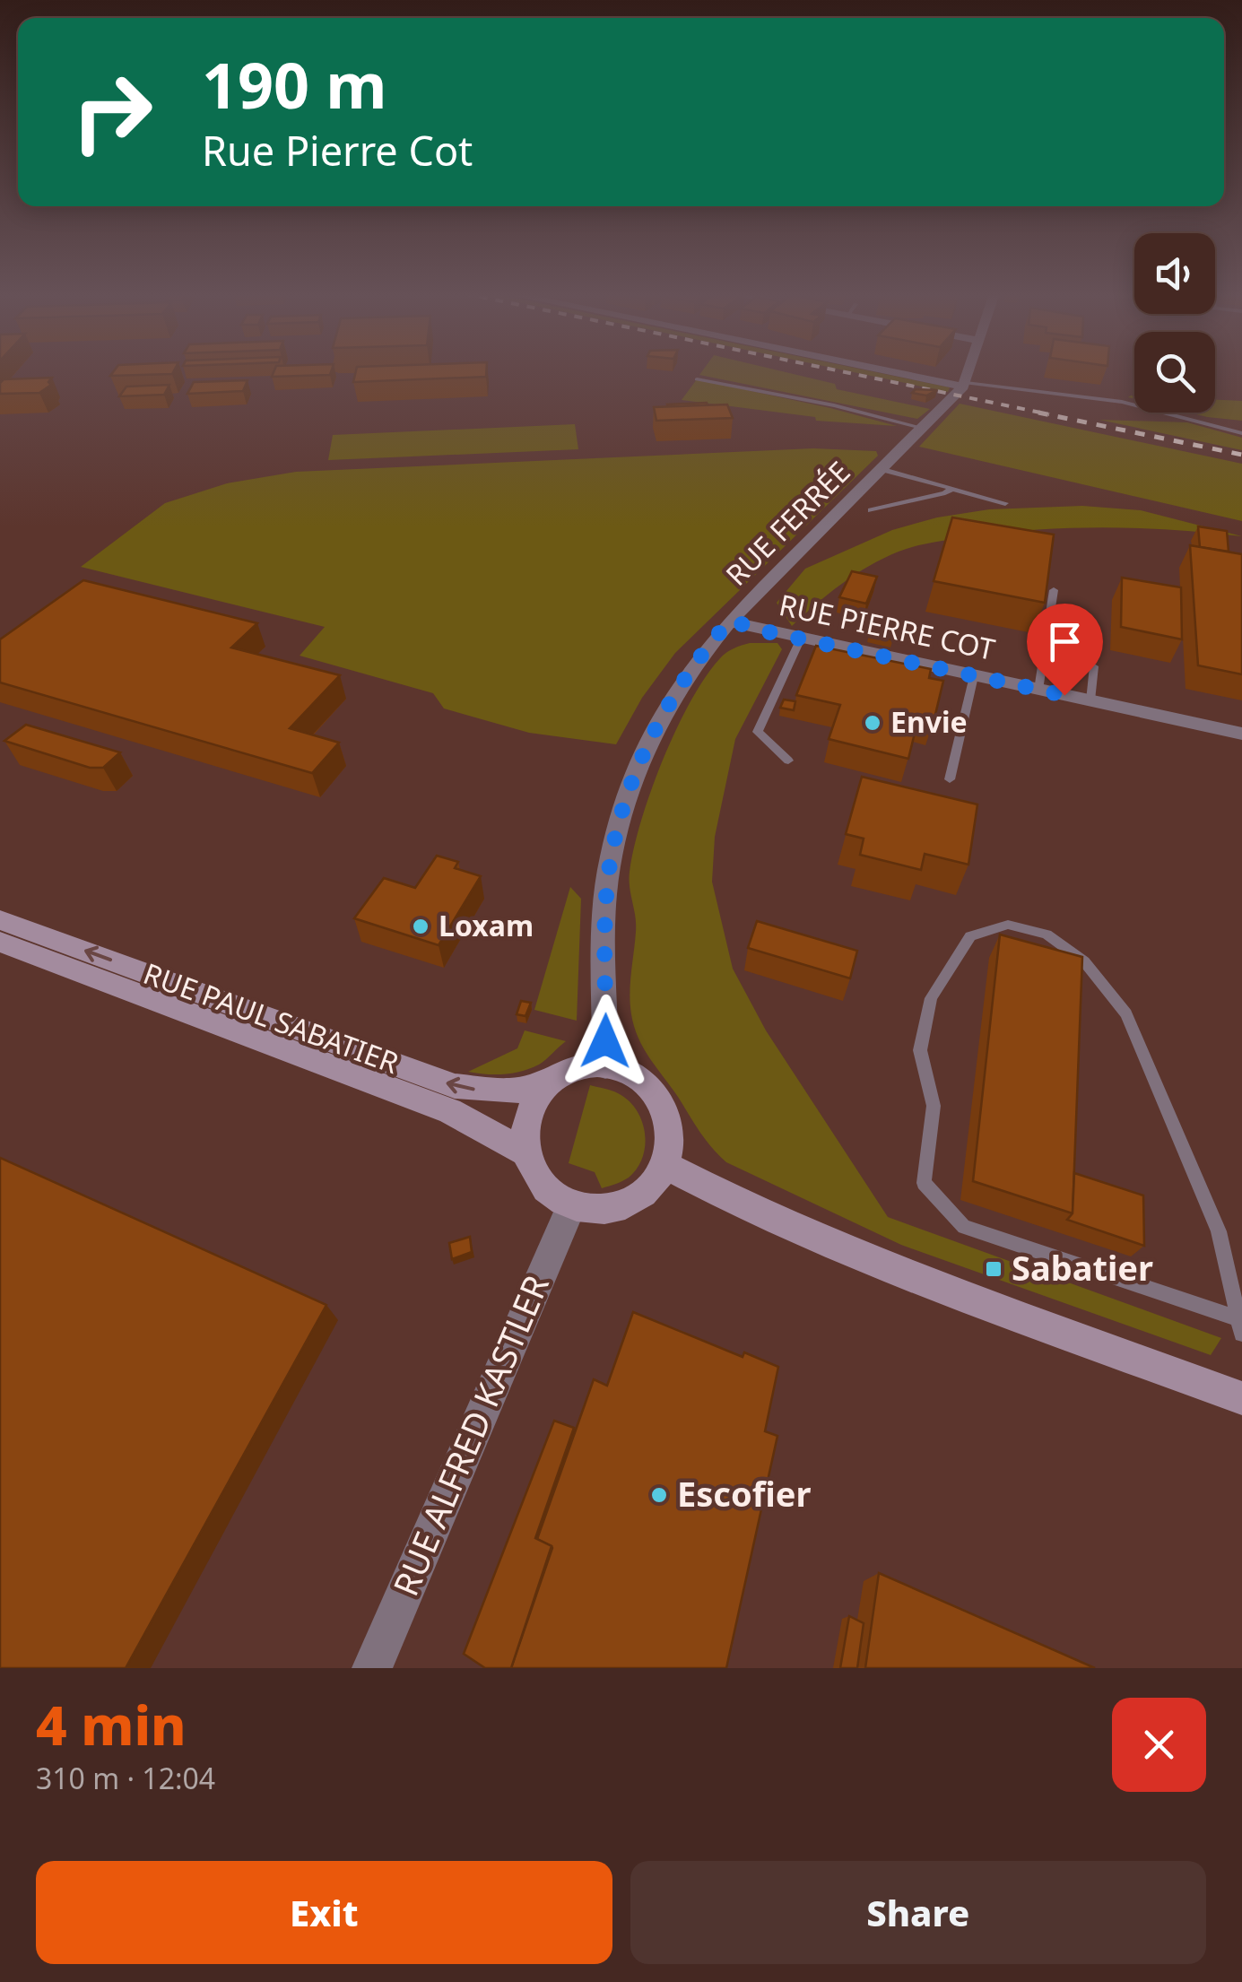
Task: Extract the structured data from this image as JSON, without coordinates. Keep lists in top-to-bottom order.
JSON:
{
  "streets": {
    "main road": ["RUE PAUL SABATIER"],
    "street": ["RUE FERRÉE", "RUE PIERRE COT", "RUE ALFRED KASTLER"]
  },
  "crossings": [
    ["RUE FERRÉE", "RUE PIERRE COT"],
    ["RUE FERRÉE", "RUE PAUL SABATIER"],
    ["RUE FERRÉE", "RUE ALFRED KASTLER"],
    ["RUE PAUL SABATIER", "RUE ALFRED KASTLER"]
  ],
  "places": {
    "other": ["Envie", "Loxam", "Escofier"],
    "transit": ["Sabatier"]
  },
  "page": {
    "turn": ["190 m", "Rue Pierre Cot"],
    "heading": ["4 min", "310 m · 12:04"],
    "buttons": ["Exit", "Share"]
  }
}
